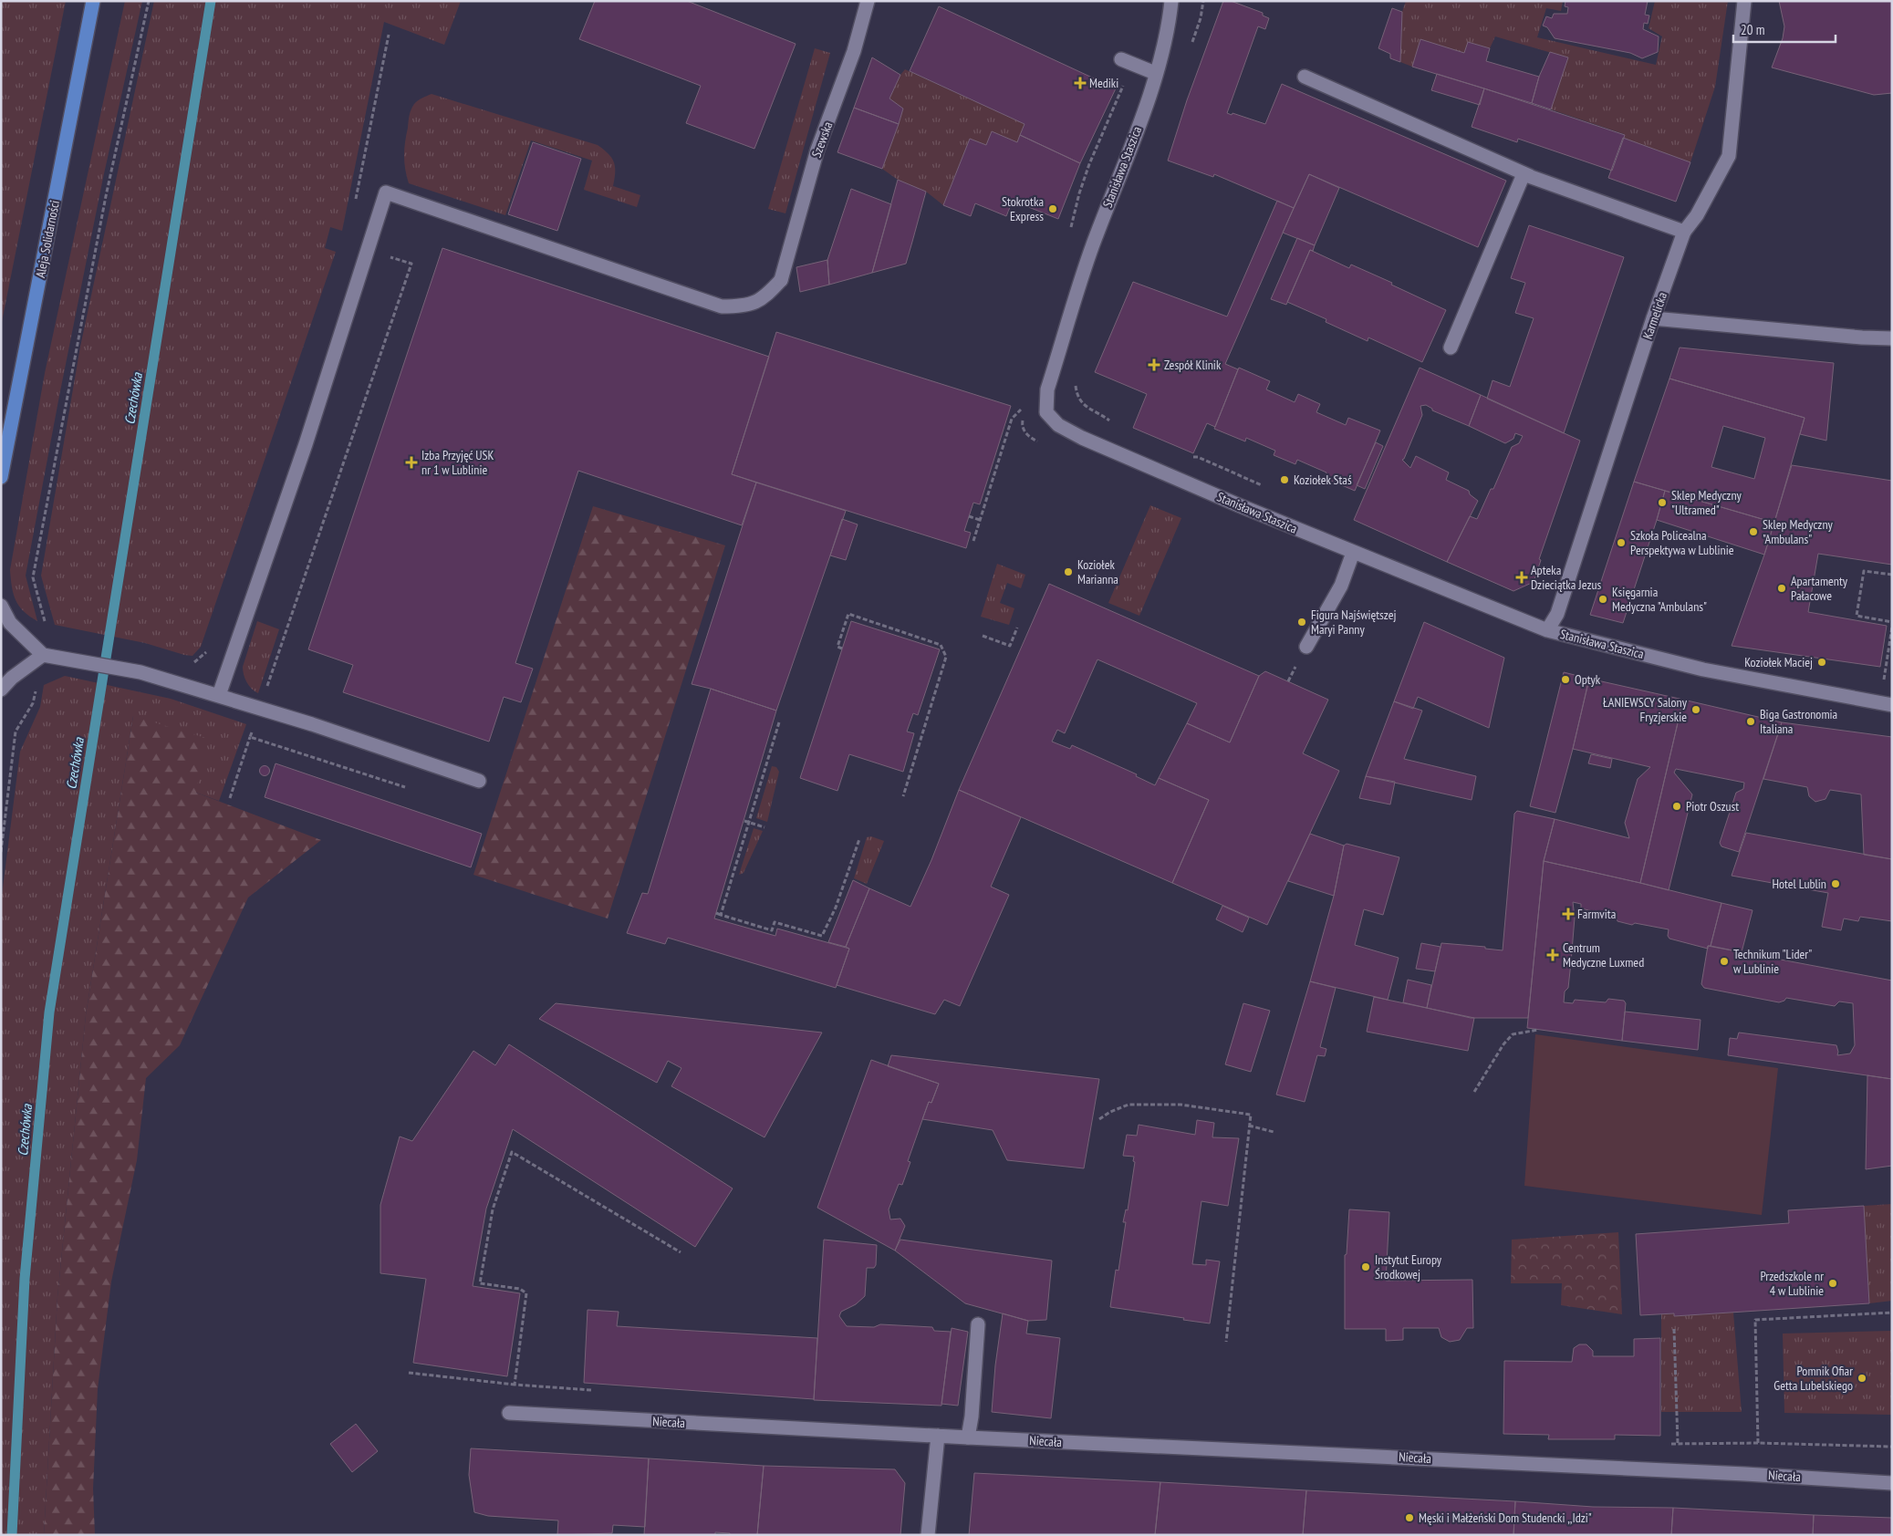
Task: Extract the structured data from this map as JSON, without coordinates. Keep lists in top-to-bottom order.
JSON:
{
  "streets": {
    "main road": ["Aleja Solidarności"],
    "street": [
      "Szewska",
      "Stanisława Staszica",
      "Karmelicka",
      "Niecała"
    ]
  },
  "crossings": [
    ["Stanisława Staszica", "Karmelicka"]
  ],
  "water": ["Czechówka"],
  "places": {
    "health": [
      "Mediki",
      "Zespół Klinik",
      "Izba Przyjęć USK nr 1 w Lublinie",
      "Apteka Dzieciątka Jezus",
      "Farmvita",
      "Centrum Medyczne Luxmed"
    ],
    "other": [
      "Stokrotka Express",
      "Koziołek Staś",
      "Sklep Medyczny \"Ultramed\"",
      "Sklep Medyczny \"Ambulans\"",
      "Szkoła Policealna Perspektywa w Lublinie",
      "Koziołek Marianna",
      "Apartamenty Pałacowe",
      "Księgarnia Medyczna \"Ambulans\"",
      "Figura Najświętszej Maryi Panny",
      "Koziołek Maciej",
      "Optyk",
      "ŁANIEWSCY Salony Fryzjerskie",
      "Biga Gastronomia Italiana",
      "Piotr Oszust",
      "Hotel Lublin",
      "Technikum \"Lider\" w Lublinie",
      "Instytut Europy Środkowej",
      "Przedszkole nr 4 w Lublinie",
      "Pomnik Ofiar Getta Lubelskiego",
      "Męski i Małżeński Dom Studencki ,,Idzi\""
    ]
  },
  "scale_bar": "20 m"
}
